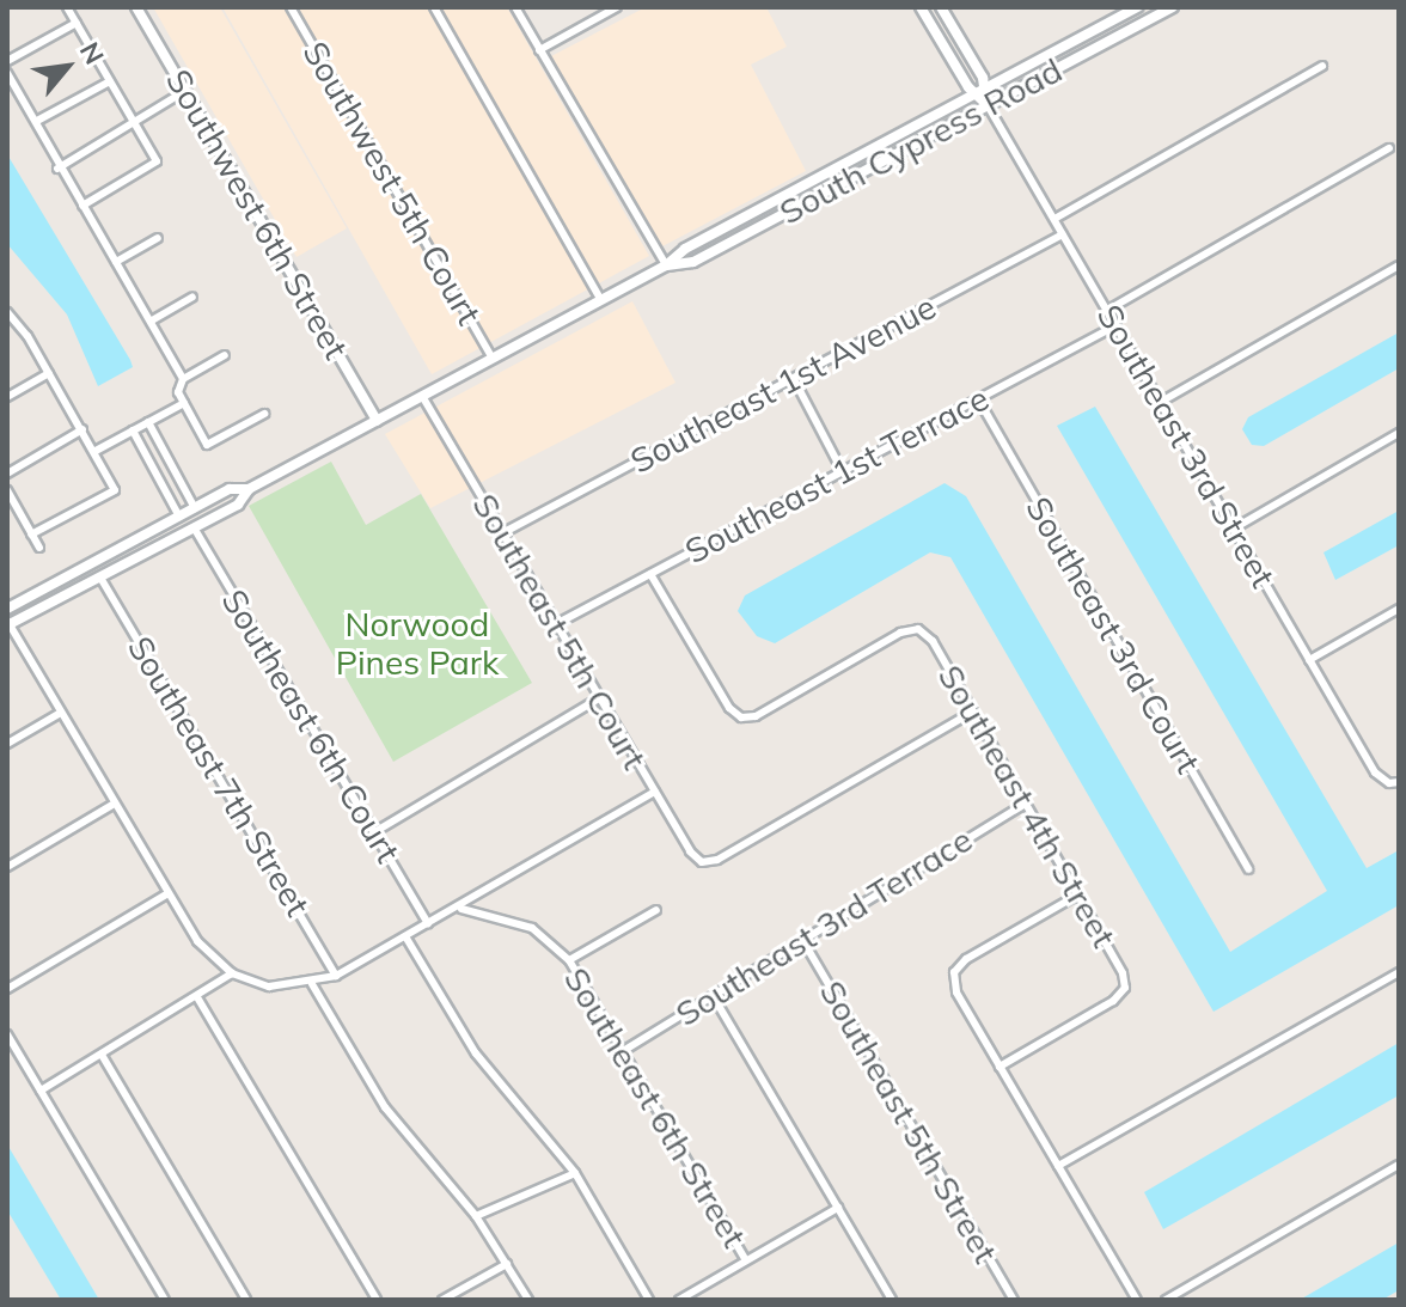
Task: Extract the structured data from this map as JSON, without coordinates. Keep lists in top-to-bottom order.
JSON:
{
  "streets": {
    "street": [
      "South Cypress Road",
      "Southwest 5th Court",
      "Southwest 6th Street",
      "Southeast 1st Avenue",
      "Southeast 3rd Street",
      "Southeast 1st Terrace",
      "Southeast 5th Court",
      "Southeast 3rd Court",
      "Southeast 6th Court",
      "Southeast 7th Street",
      "Southeast 4th Street",
      "Southeast 3rd Terrace",
      "Southeast 6th Street",
      "Southeast 5th Street"
    ]
  },
  "crossings": [
    ["South Cypress Road", "Southwest 5th Court"],
    ["South Cypress Road", "Southwest 6th Street"],
    ["South Cypress Road", "Southeast 3rd Street"],
    ["South Cypress Road", "Southeast 5th Court"],
    ["South Cypress Road", "Southeast 6th Court"],
    ["South Cypress Road", "Southeast 7th Street"],
    ["Southeast 1st Avenue", "Southeast 3rd Street"],
    ["Southeast 1st Avenue", "Southeast 5th Court"],
    ["Southeast 3rd Street", "Southeast 1st Terrace"],
    ["Southeast 1st Terrace", "Southeast 5th Court"],
    ["Southeast 1st Terrace", "Southeast 3rd Court"],
    ["Southeast 1st Terrace", "Southeast 4th Street"],
    ["Southeast 5th Court", "Southeast 4th Street"],
    ["Southeast 4th Street", "Southeast 3rd Terrace"],
    ["Southeast 3rd Terrace", "Southeast 6th Street"],
    ["Southeast 3rd Terrace", "Southeast 5th Street"]
  ],
  "parks": ["Norwood Pines Park"],
  "north": "top right"
}
